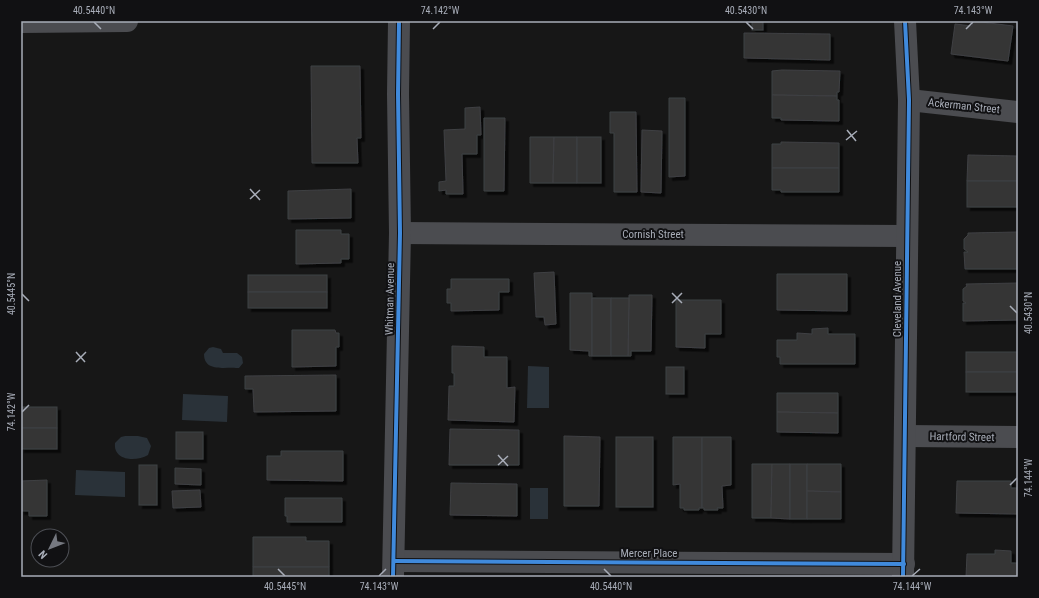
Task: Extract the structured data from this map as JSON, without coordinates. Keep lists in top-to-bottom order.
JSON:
{
  "streets": {
    "street": [
      "Ackerman Street",
      "Cornish Street",
      "Whitman Avenue",
      "Cleveland Avenue",
      "Hartford Street",
      "Mercer Place"
    ]
  },
  "crossings": [
    ["Ackerman Street", "Cleveland Avenue"],
    ["Cornish Street", "Whitman Avenue"],
    ["Cornish Street", "Cleveland Avenue"],
    ["Whitman Avenue", "Mercer Place"],
    ["Cleveland Avenue", "Hartford Street"],
    ["Cleveland Avenue", "Mercer Place"]
  ],
  "north": "bottom left",
  "coordinates": [
    "40.5440°N",
    "74.142°W",
    "40.5430°N",
    "74.143°W",
    "40.5445°N",
    "74.144°W"
  ]
}
